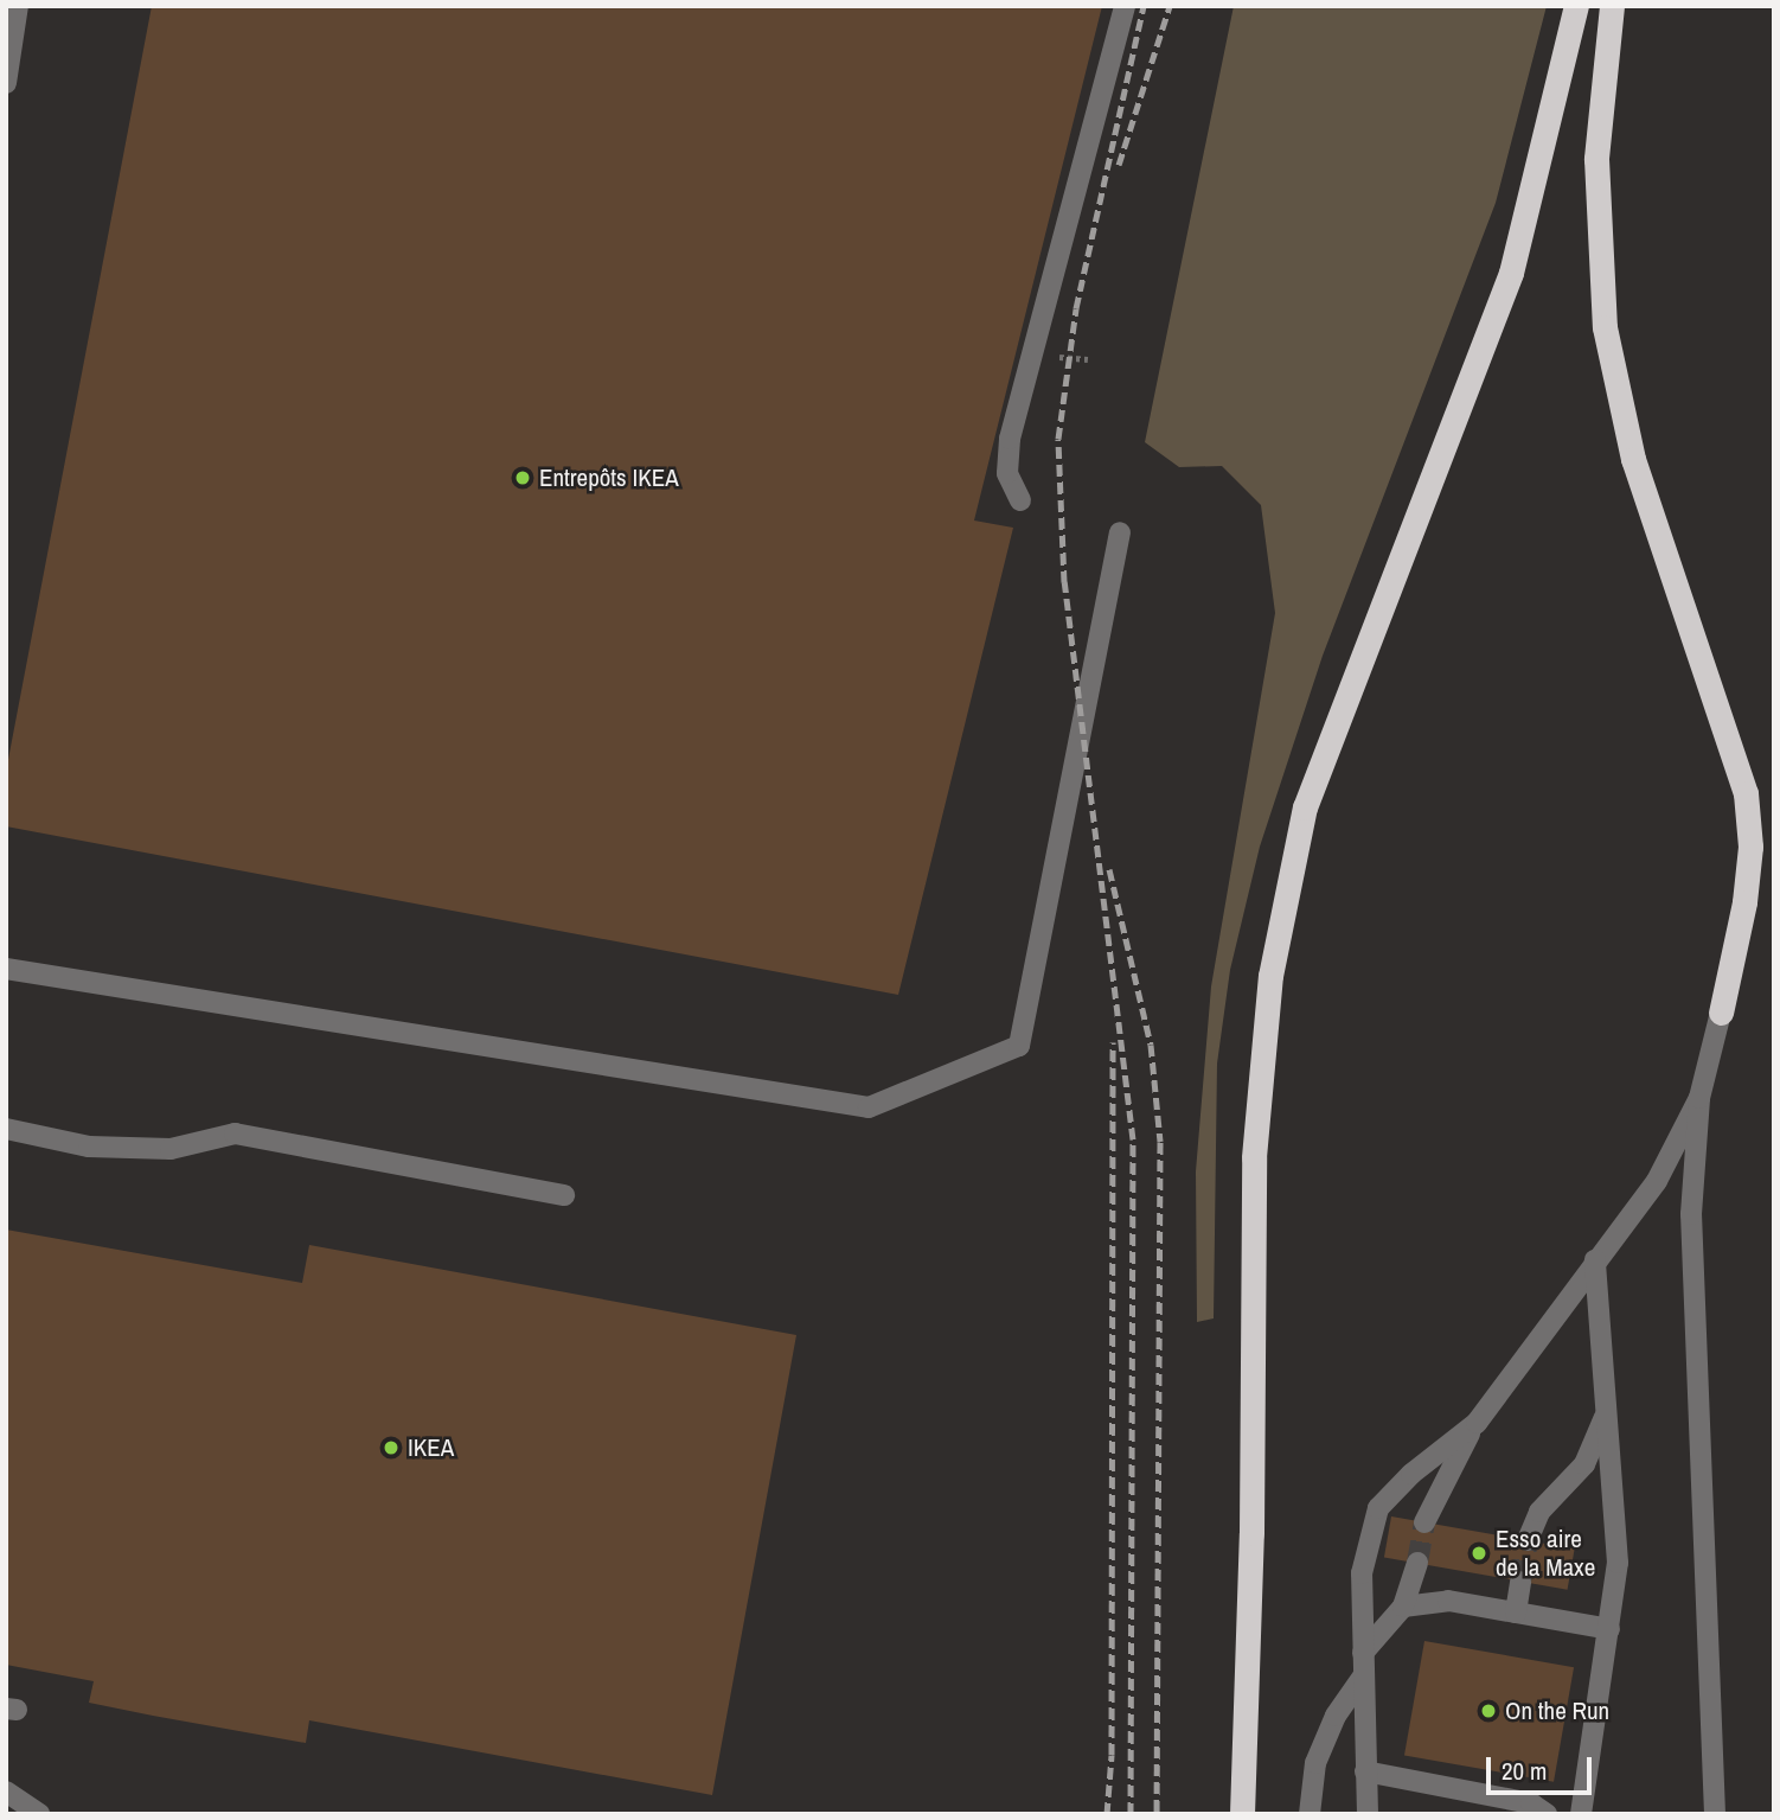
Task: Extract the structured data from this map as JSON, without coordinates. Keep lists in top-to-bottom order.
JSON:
{
  "places": [
    "Entrepôts IKEA",
    "IKEA",
    "Esso aire de la Maxe",
    "On the Run"
  ],
  "scale_bar": "20 m"
}
